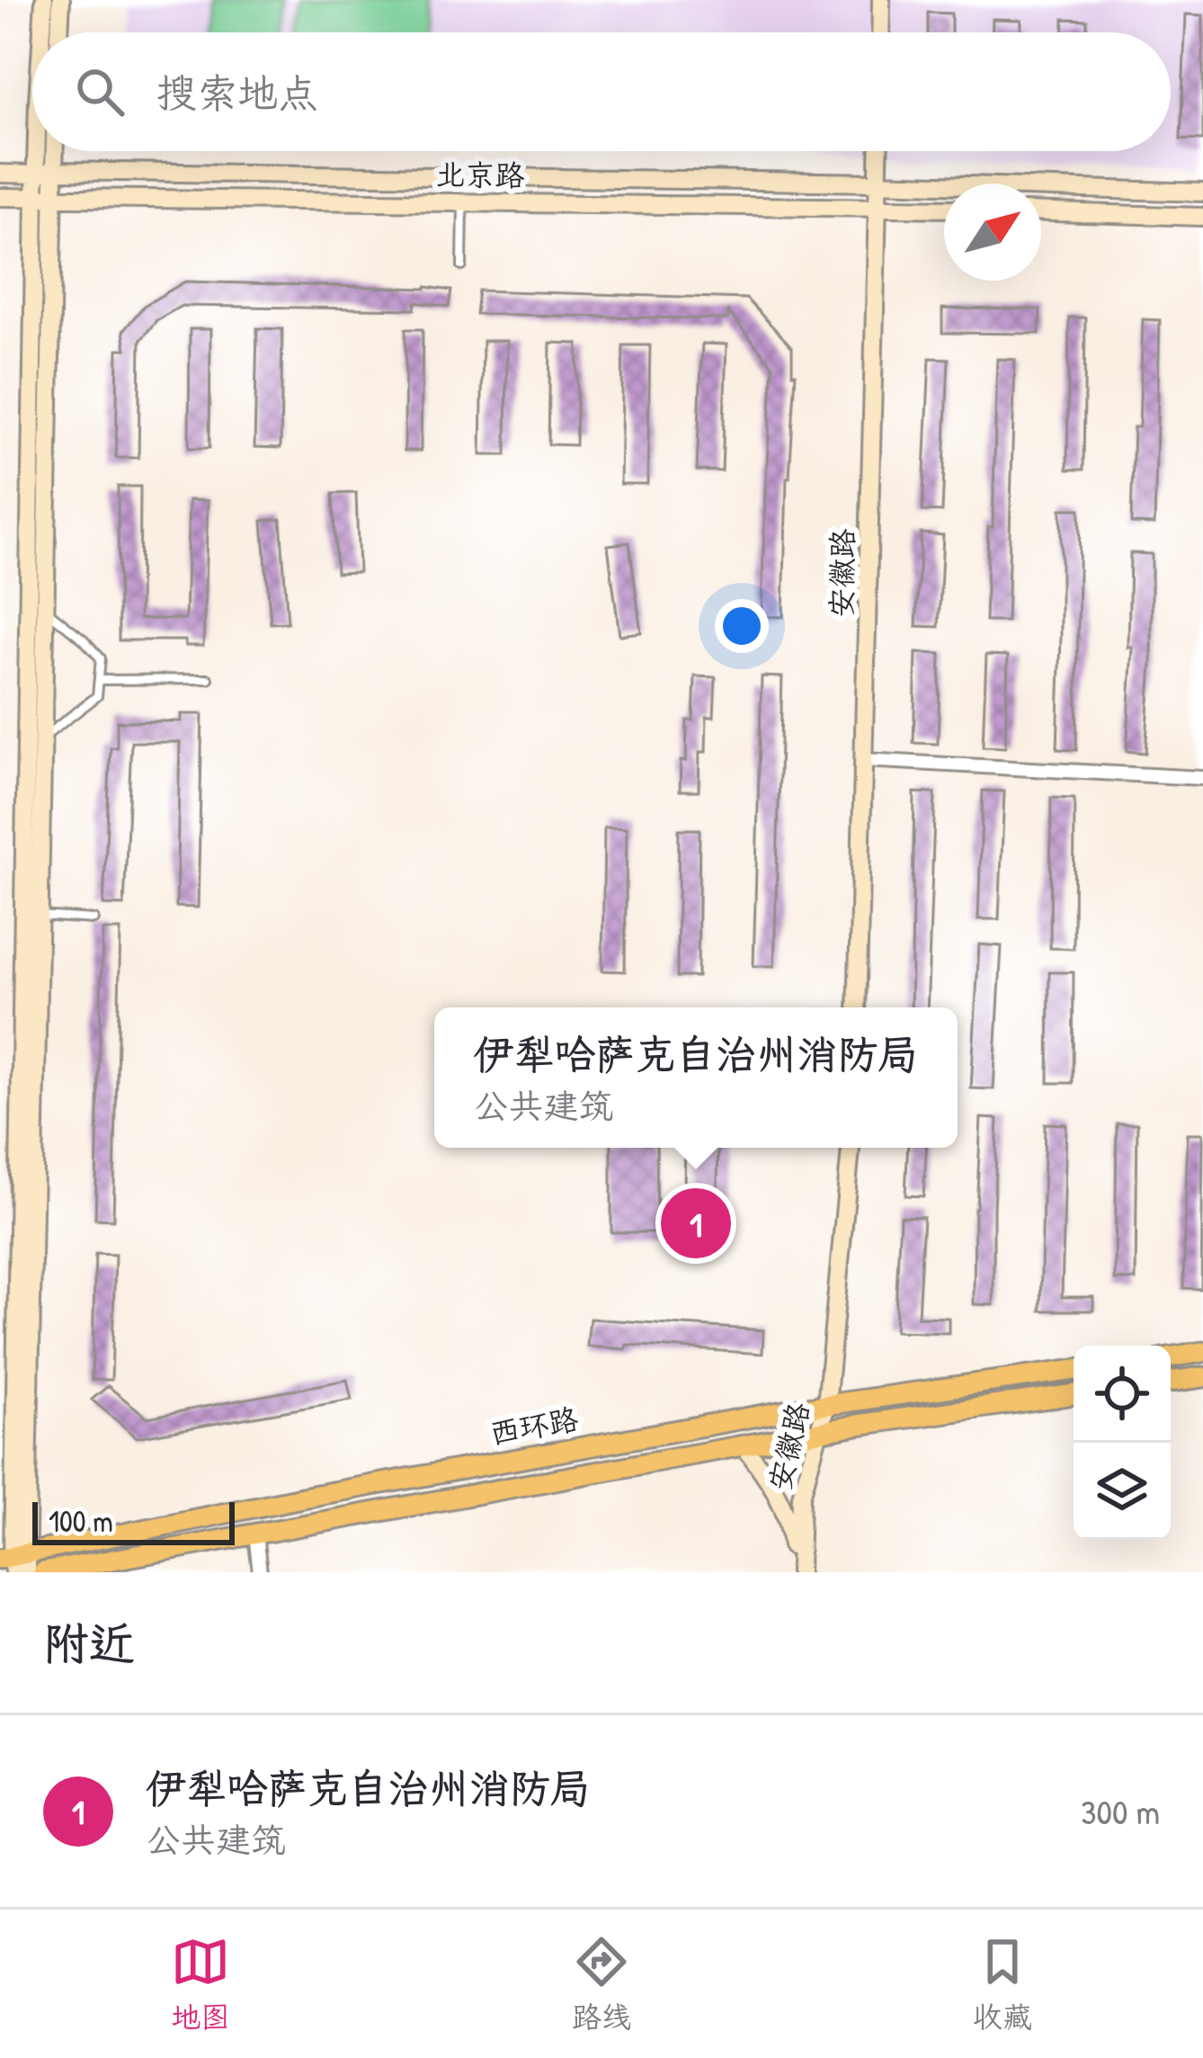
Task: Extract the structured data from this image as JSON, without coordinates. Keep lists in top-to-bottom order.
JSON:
{
  "streets": {
    "main road": ["西环路"],
    "street": ["北京路", "安徽路"]
  },
  "crossings": [
    ["北京路", "安徽路"],
    ["安徽路", "西环路"]
  ],
  "scale_bar": "100 m",
  "north": "top right",
  "page": {
    "search": "搜索地点",
    "popup": ["伊犁哈萨克自治州消防局", "公共建筑"],
    "pins": "1",
    "scale": "100 m",
    "heading": "附近",
    "list": [
      {
        "mark": "1",
        "name": "伊犁哈萨克自治州消防局",
        "note": "公共建筑",
        "value": "300 m"
      }
    ],
    "nav": ["地图", "路线", "收藏"]
  }
}
